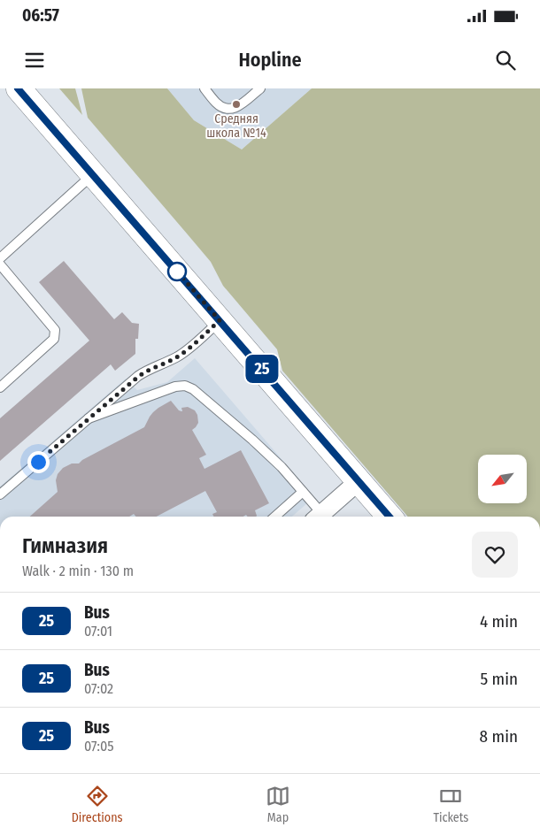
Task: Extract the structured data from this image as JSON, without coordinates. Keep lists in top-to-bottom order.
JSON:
{
  "places": ["Средняя школа №14"],
  "lines": ["bus line 25"],
  "north": "bottom left",
  "page": {
    "status": "06:57",
    "header": "Hopline",
    "on_map": "25",
    "heading": ["Гимназия", "Walk · 2 min · 130 m"],
    "list": [
      {
        "mark": "25",
        "name": "Bus",
        "note": "07:01",
        "value": "4 min"
      },
      {
        "mark": "25",
        "name": "Bus",
        "note": "07:02",
        "value": "5 min"
      },
      {
        "mark": "25",
        "name": "Bus",
        "note": "07:05",
        "value": "8 min"
      }
    ],
    "tabs": ["Directions", "Map", "Tickets"]
  }
}
